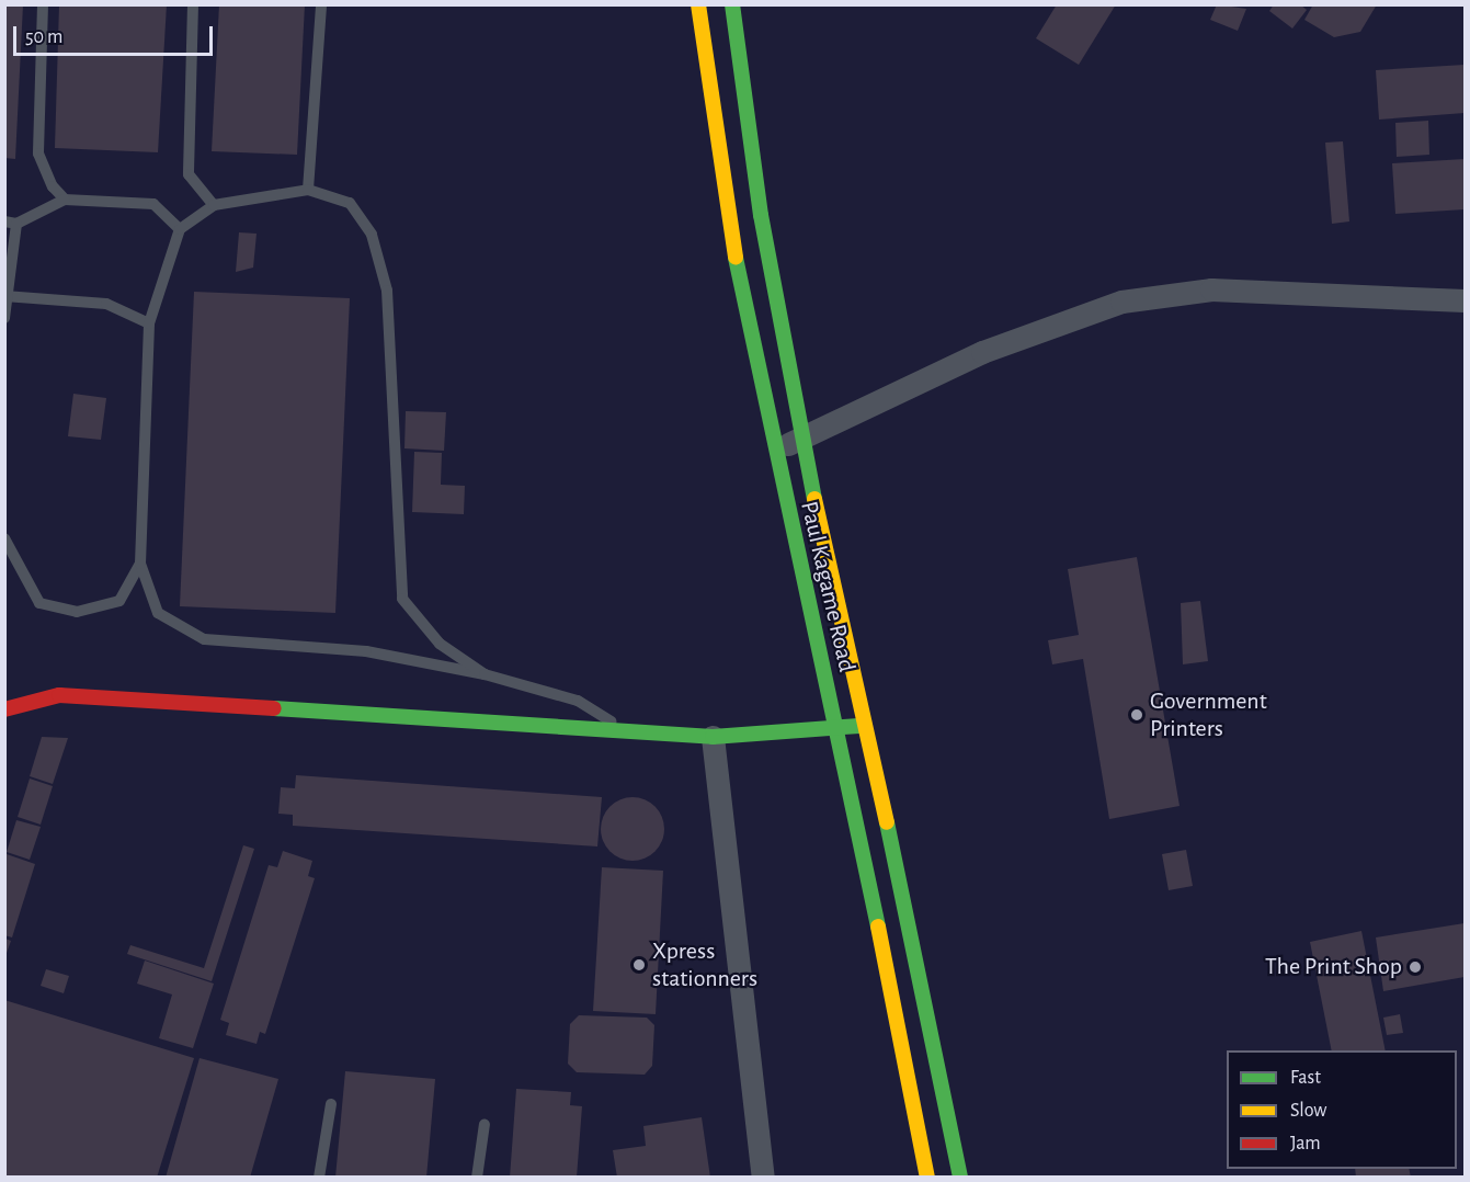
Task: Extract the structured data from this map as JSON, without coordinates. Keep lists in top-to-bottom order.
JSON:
{
  "streets": {
    "main road": ["Paul Kagame Road"]
  },
  "places": ["Government Printers", "Xpress stationners", "The Print Shop"],
  "legend": ["Fast", "Slow", "Jam"],
  "scale_bar": "50 m"
}
